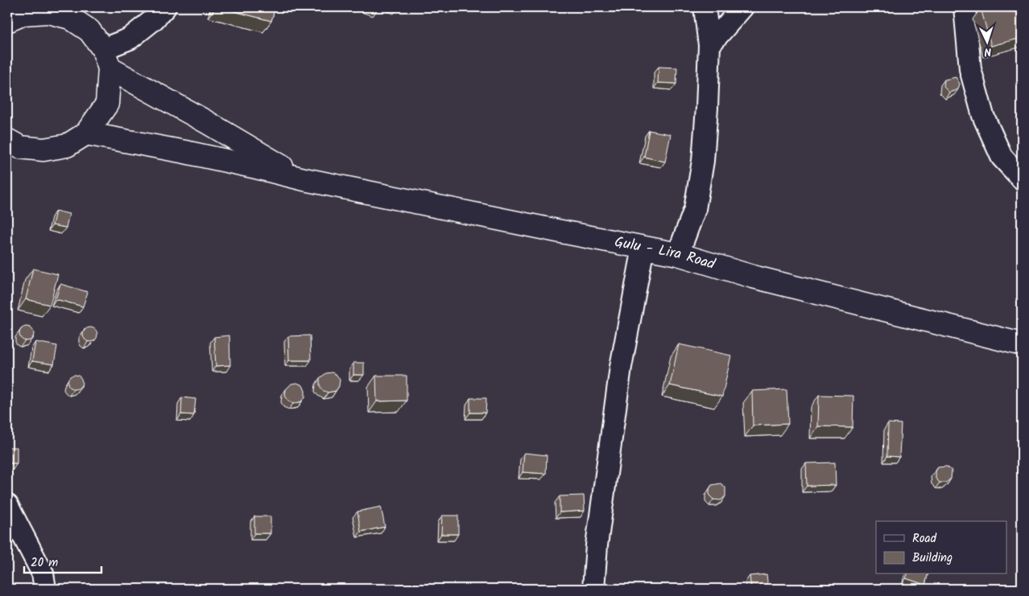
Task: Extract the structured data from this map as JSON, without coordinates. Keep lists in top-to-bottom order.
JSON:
{
  "streets": {
    "main road": ["Gulu - Lira Road"]
  },
  "legend": ["Road", "Building"],
  "scale_bar": "20 m",
  "north": "bottom"
}
